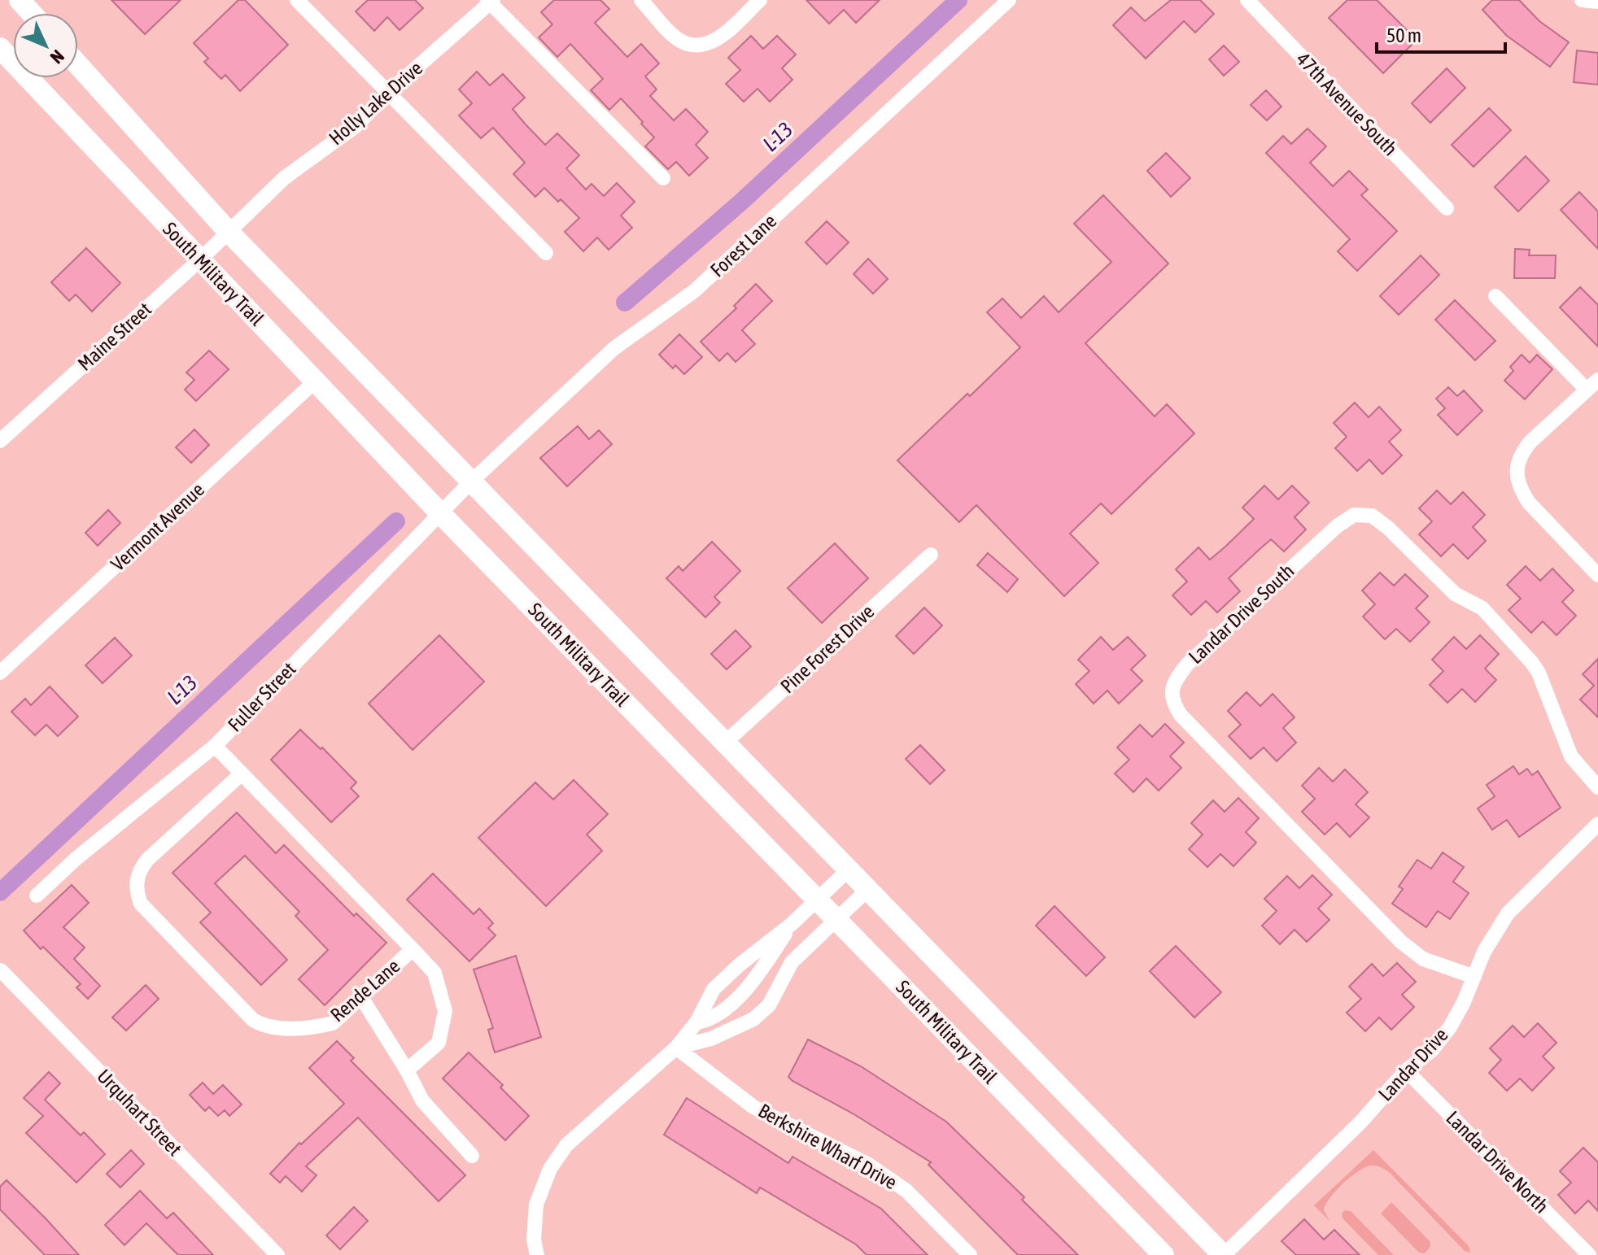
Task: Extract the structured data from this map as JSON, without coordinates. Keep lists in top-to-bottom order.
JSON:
{
  "streets": {
    "main road": ["South Military Trail"],
    "street": [
      "Holly Lake Drive",
      "47th Avenue South",
      "Forest Lane",
      "Maine Street",
      "Vermont Avenue",
      "Landar Drive South",
      "Pine Forest Drive",
      "Fuller Street",
      "Rende Lane",
      "Landar Drive",
      "Urquhart Street",
      "Berkshire Wharf Drive",
      "Landar Drive North"
    ]
  },
  "crossings": [
    ["Holly Lake Drive", "South Military Trail"],
    ["Holly Lake Drive", "Maine Street"],
    ["Forest Lane", "South Military Trail"],
    ["Forest Lane", "Fuller Street"],
    ["South Military Trail", "Maine Street"],
    ["South Military Trail", "Vermont Avenue"],
    ["South Military Trail", "Pine Forest Drive"],
    ["South Military Trail", "Fuller Street"],
    ["South Military Trail", "Landar Drive"],
    ["Landar Drive South", "Landar Drive"],
    ["Fuller Street", "Rende Lane"],
    ["Landar Drive", "Landar Drive North"]
  ],
  "water": ["L-13"],
  "scale_bar": "50 m",
  "north": "bottom right"
}
